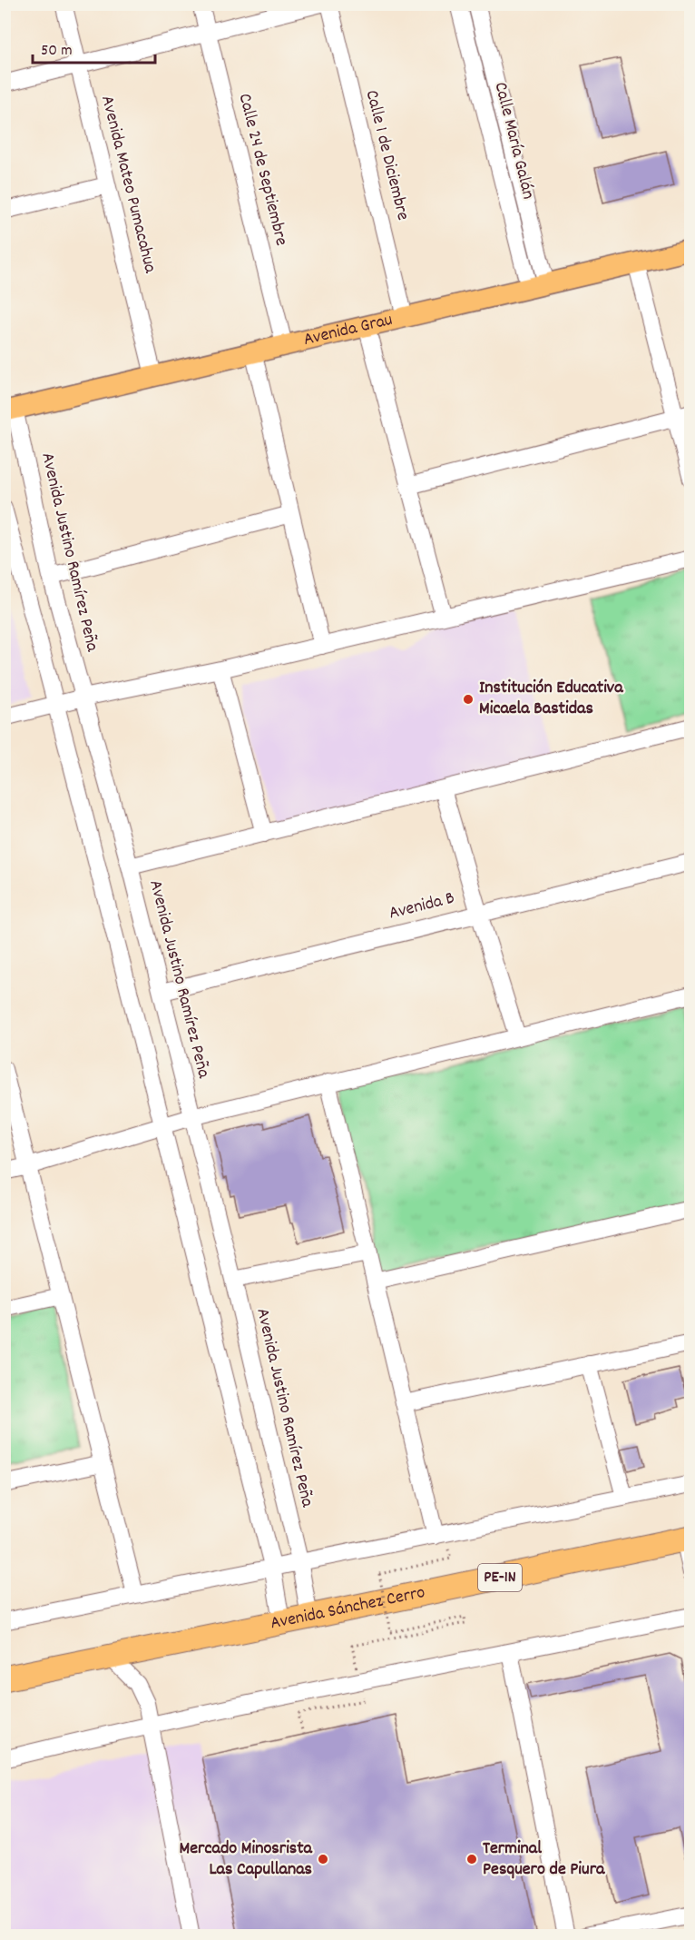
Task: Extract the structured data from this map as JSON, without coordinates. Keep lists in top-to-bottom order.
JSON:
{
  "streets": {
    "highway": ["PE-1N", "Avenida Sánchez Cerro"],
    "main road": ["Avenida Grau"],
    "street": [
      "Calle María Galán",
      "Calle 1 de Diciembre",
      "Calle 24 de Septiembre",
      "Avenida Mateo Pumacahua",
      "Avenida Justino Ramírez Peña",
      "Avenida B"
    ]
  },
  "crossings": [
    ["Calle María Galán", "Avenida Grau"],
    ["Calle 1 de Diciembre", "Avenida Grau"],
    ["Calle 24 de Septiembre", "Avenida Grau"],
    ["Avenida Mateo Pumacahua", "Avenida Grau"],
    ["Avenida Grau", "Avenida Justino Ramírez Peña"],
    ["Avenida Justino Ramírez Peña", "Avenida B"],
    ["Avenida Justino Ramírez Peña", "Avenida Sánchez Cerro"]
  ],
  "places": ["Institución Educativa Micaela Bastidas", "Mercado Minosrista Las Capullanas", "Terminal Pesquero de Piura"],
  "scale_bar": "50 m"
}
